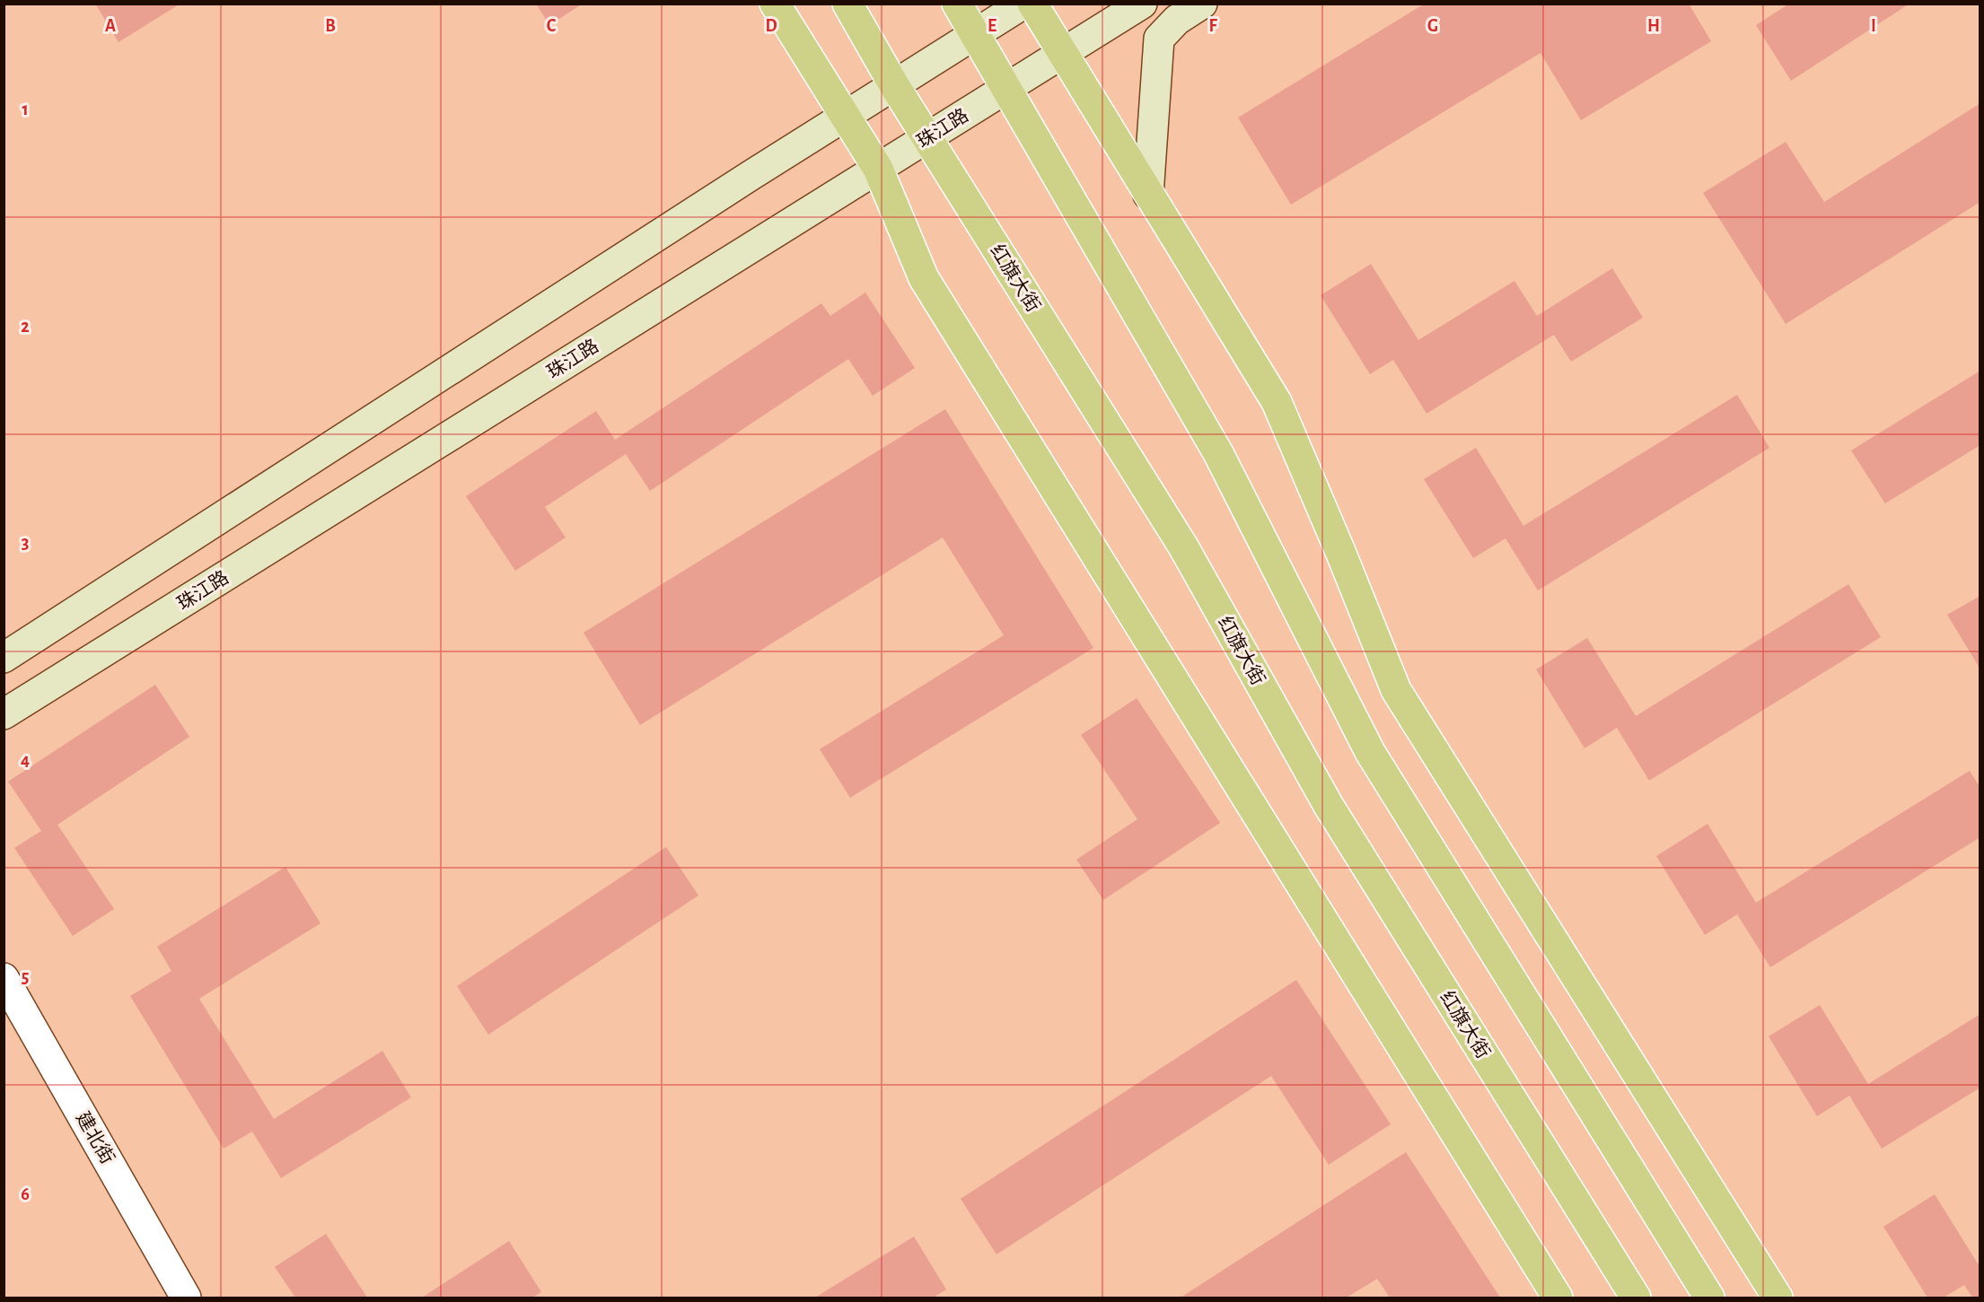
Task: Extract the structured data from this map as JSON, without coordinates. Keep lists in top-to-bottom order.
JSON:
{
  "streets": {
    "main road": ["珠江路", "红旗大街"],
    "street": ["建北街"]
  },
  "crossings": [
    ["珠江路", "红旗大街"]
  ],
  "grid": {
    "columns": [
      "A",
      "B",
      "C",
      "D",
      "E",
      "F",
      "G",
      "H",
      "I"
    ],
    "rows": [
      "1",
      "2",
      "3",
      "4",
      "5",
      "6"
    ]
  }
}
